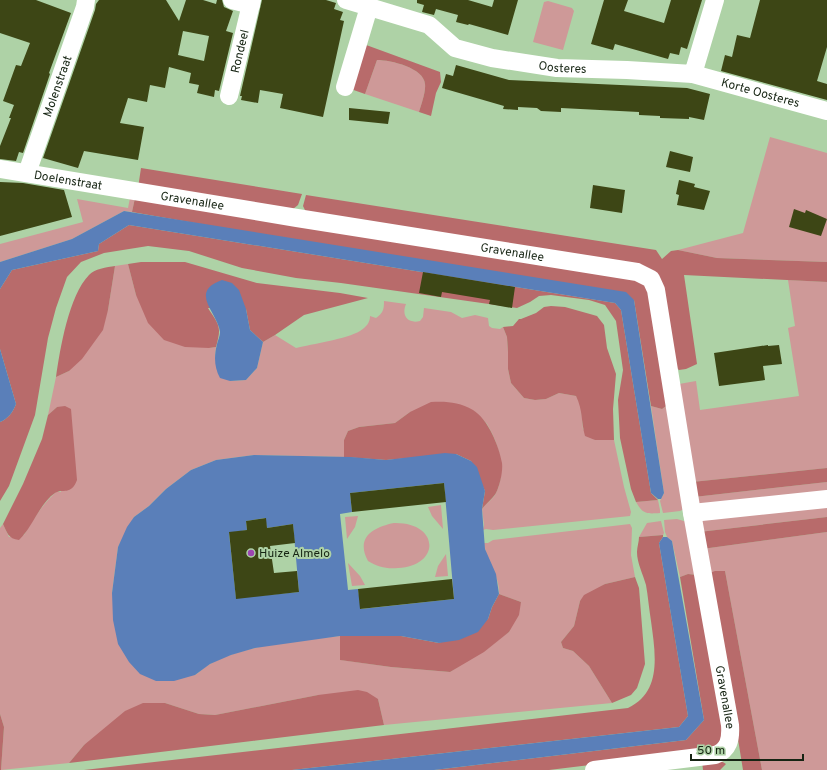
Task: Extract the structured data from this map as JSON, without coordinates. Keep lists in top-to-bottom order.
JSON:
{
  "streets": {
    "street": [
      "Rondeel",
      "Oosteres",
      "Molenstraat",
      "Korte Oosteres",
      "Doelenstraat",
      "Gravenallee"
    ]
  },
  "crossings": [
    ["Oosteres", "Korte Oosteres"],
    ["Molenstraat", "Doelenstraat"],
    ["Doelenstraat", "Gravenallee"]
  ],
  "places": ["Huize Almelo"],
  "scale_bar": "50 m"
}
